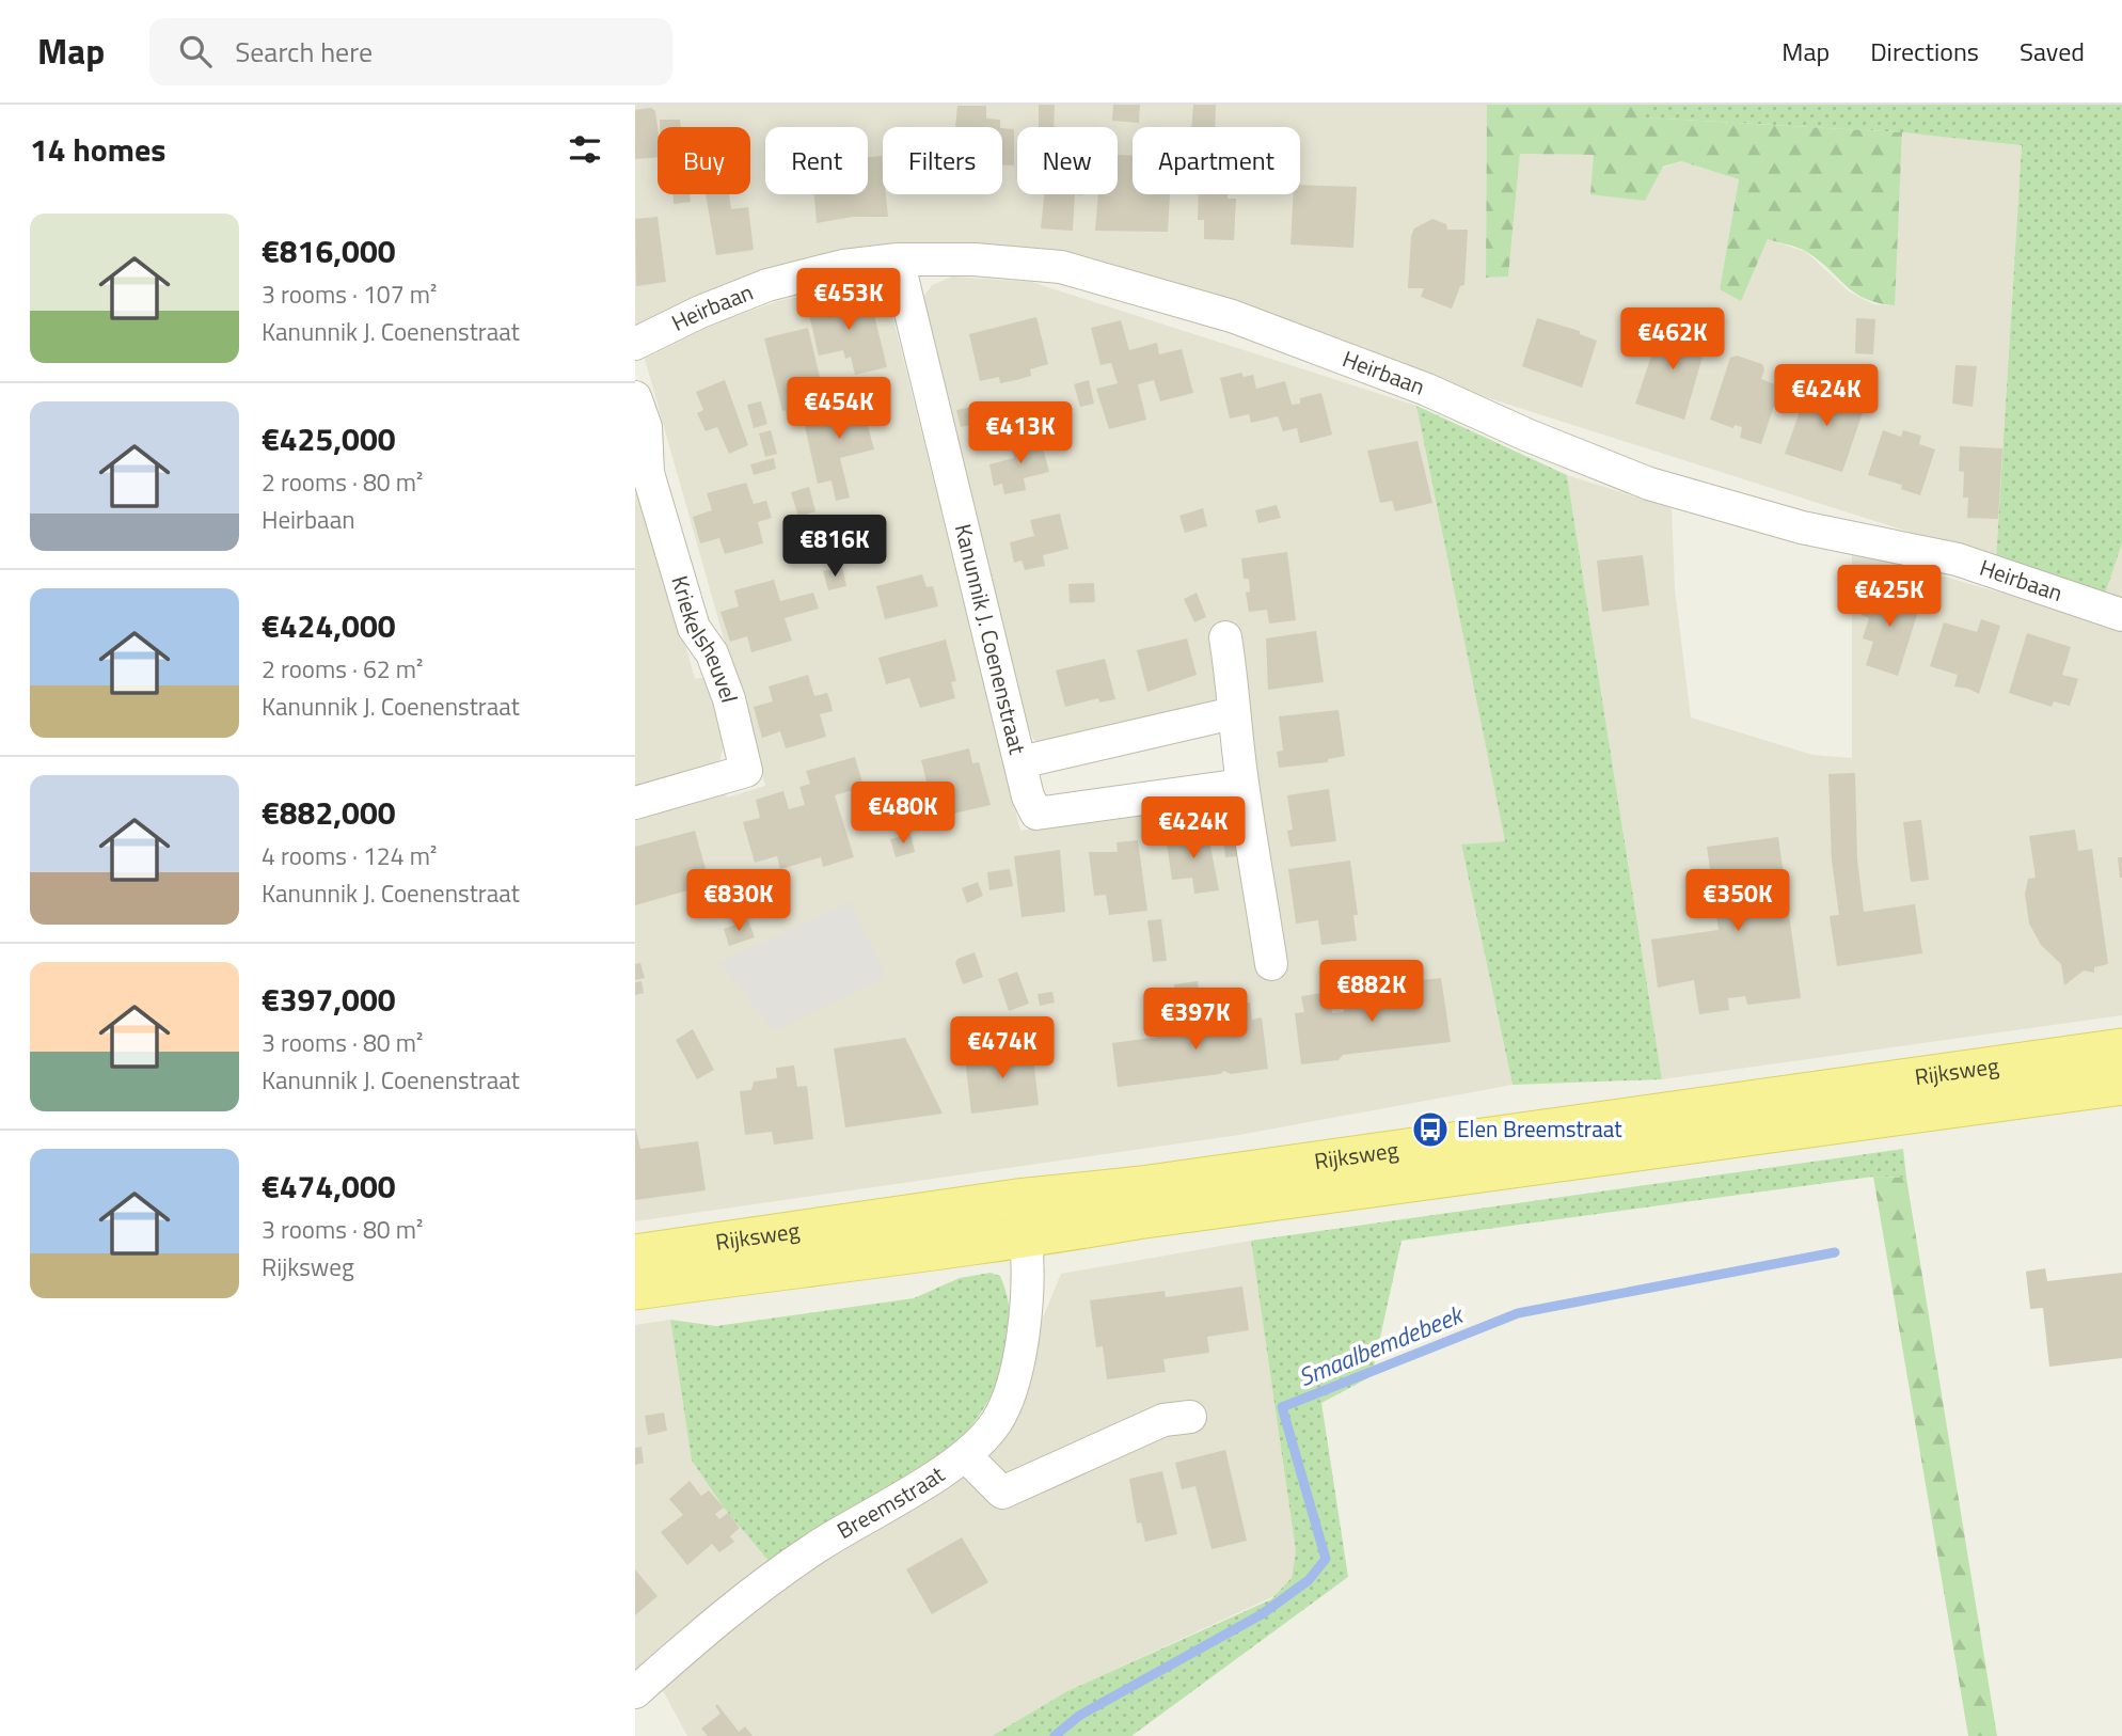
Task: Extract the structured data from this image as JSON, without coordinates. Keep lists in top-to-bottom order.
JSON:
{
  "streets": {
    "main road": ["Rijksweg"],
    "street": [
      "Heirbaan",
      "Kanunnik J. Coenenstraat",
      "Kriekelsheuvel",
      "Breemstraat"
    ]
  },
  "crossings": [
    ["Heirbaan", "Kanunnik J. Coenenstraat"],
    ["Rijksweg", "Breemstraat"]
  ],
  "water": ["Smaalbemdebeek"],
  "places": {
    "bus stop": ["Elen Breemstraat"]
  },
  "page": {
    "header": "Map",
    "search": "Search here",
    "nav": ["Map", "Directions", "Saved"],
    "heading": "14 homes",
    "chip": [
      "Buy",
      "Rent",
      "Filters",
      "New",
      "Apartment"
    ],
    "list": [
      {
        "name": "€816,000",
        "note": "3 rooms · 107 m² · Kanunnik J. Coenenstraat"
      },
      {
        "name": "€425,000",
        "note": "2 rooms · 80 m² · Heirbaan"
      },
      {
        "name": "€424,000",
        "note": "2 rooms · 62 m² · Kanunnik J. Coenenstraat"
      },
      {
        "name": "€882,000",
        "note": "4 rooms · 124 m² · Kanunnik J. Coenenstraat"
      },
      {
        "name": "€397,000",
        "note": "3 rooms · 80 m² · Kanunnik J. Coenenstraat"
      },
      {
        "name": "€474,000",
        "note": "3 rooms · 80 m² · Rijksweg"
      }
    ],
    "price": [
      "€453K",
      "€462K",
      "€424K",
      "€454K",
      "€413K",
      "€816K",
      "€425K",
      "€480K",
      "€424K",
      "€830K",
      "€350K",
      "€882K",
      "€397K",
      "€474K"
    ]
  }
}
